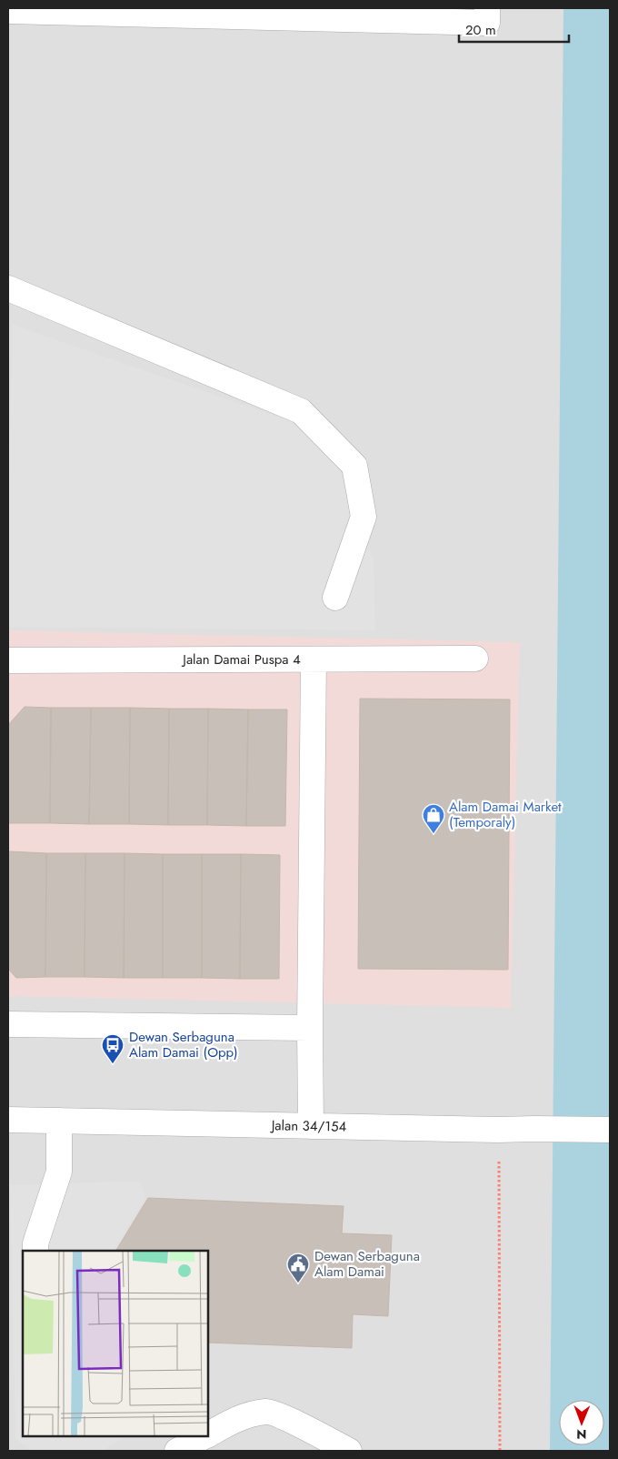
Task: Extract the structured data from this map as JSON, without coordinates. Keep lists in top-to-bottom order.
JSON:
{
  "streets": {
    "street": ["Jalan Damai Puspa 4", "Jalan 34/154"]
  },
  "places": {
    "shop": ["Alam Damai Market (Temporaly)"],
    "bus stop": ["Dewan Serbaguna Alam Damai (Opp)"],
    "public building": ["Dewan Serbaguna Alam Damai"]
  },
  "scale_bar": "20 m",
  "north": "bottom"
}
